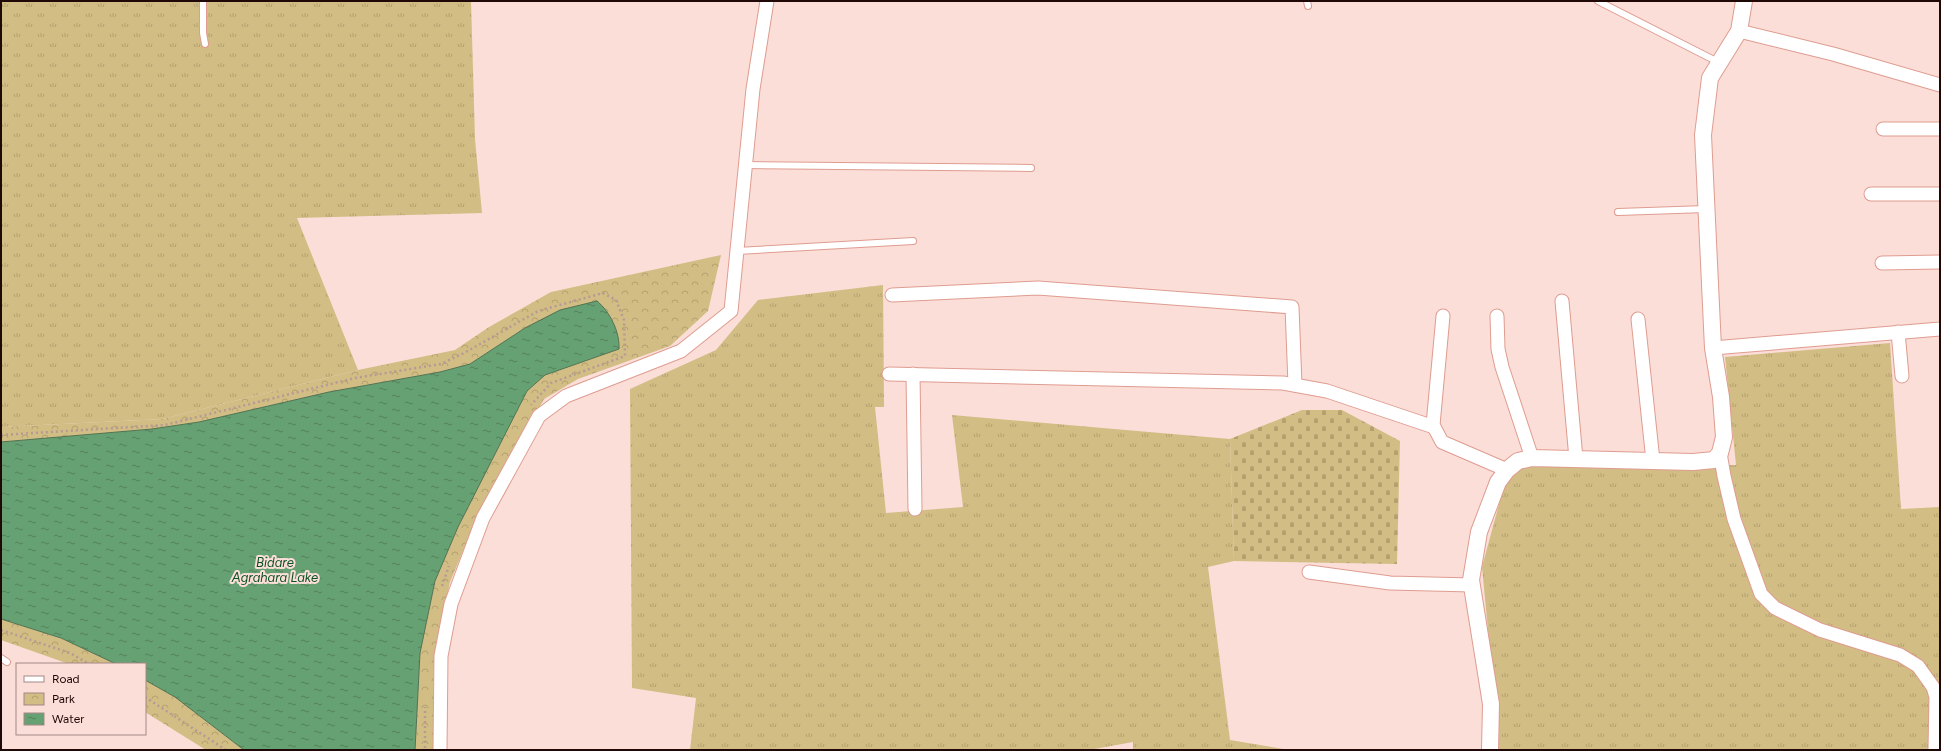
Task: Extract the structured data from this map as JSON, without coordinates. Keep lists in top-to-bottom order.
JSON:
{
  "water": ["Bidare Agrahara Lake"],
  "legend": ["Road", "Park", "Water"]
}
